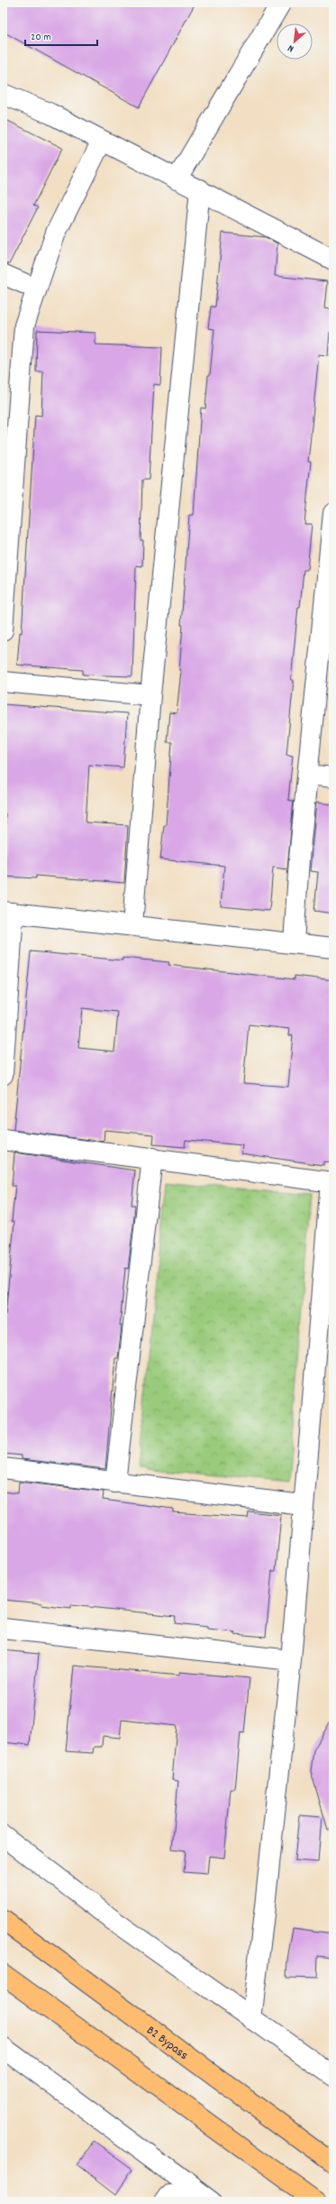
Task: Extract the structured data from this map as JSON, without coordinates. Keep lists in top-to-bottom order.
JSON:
{
  "streets": {
    "main road": ["B2 Bypass"]
  },
  "scale_bar": "20 m",
  "north": "bottom left"
}
